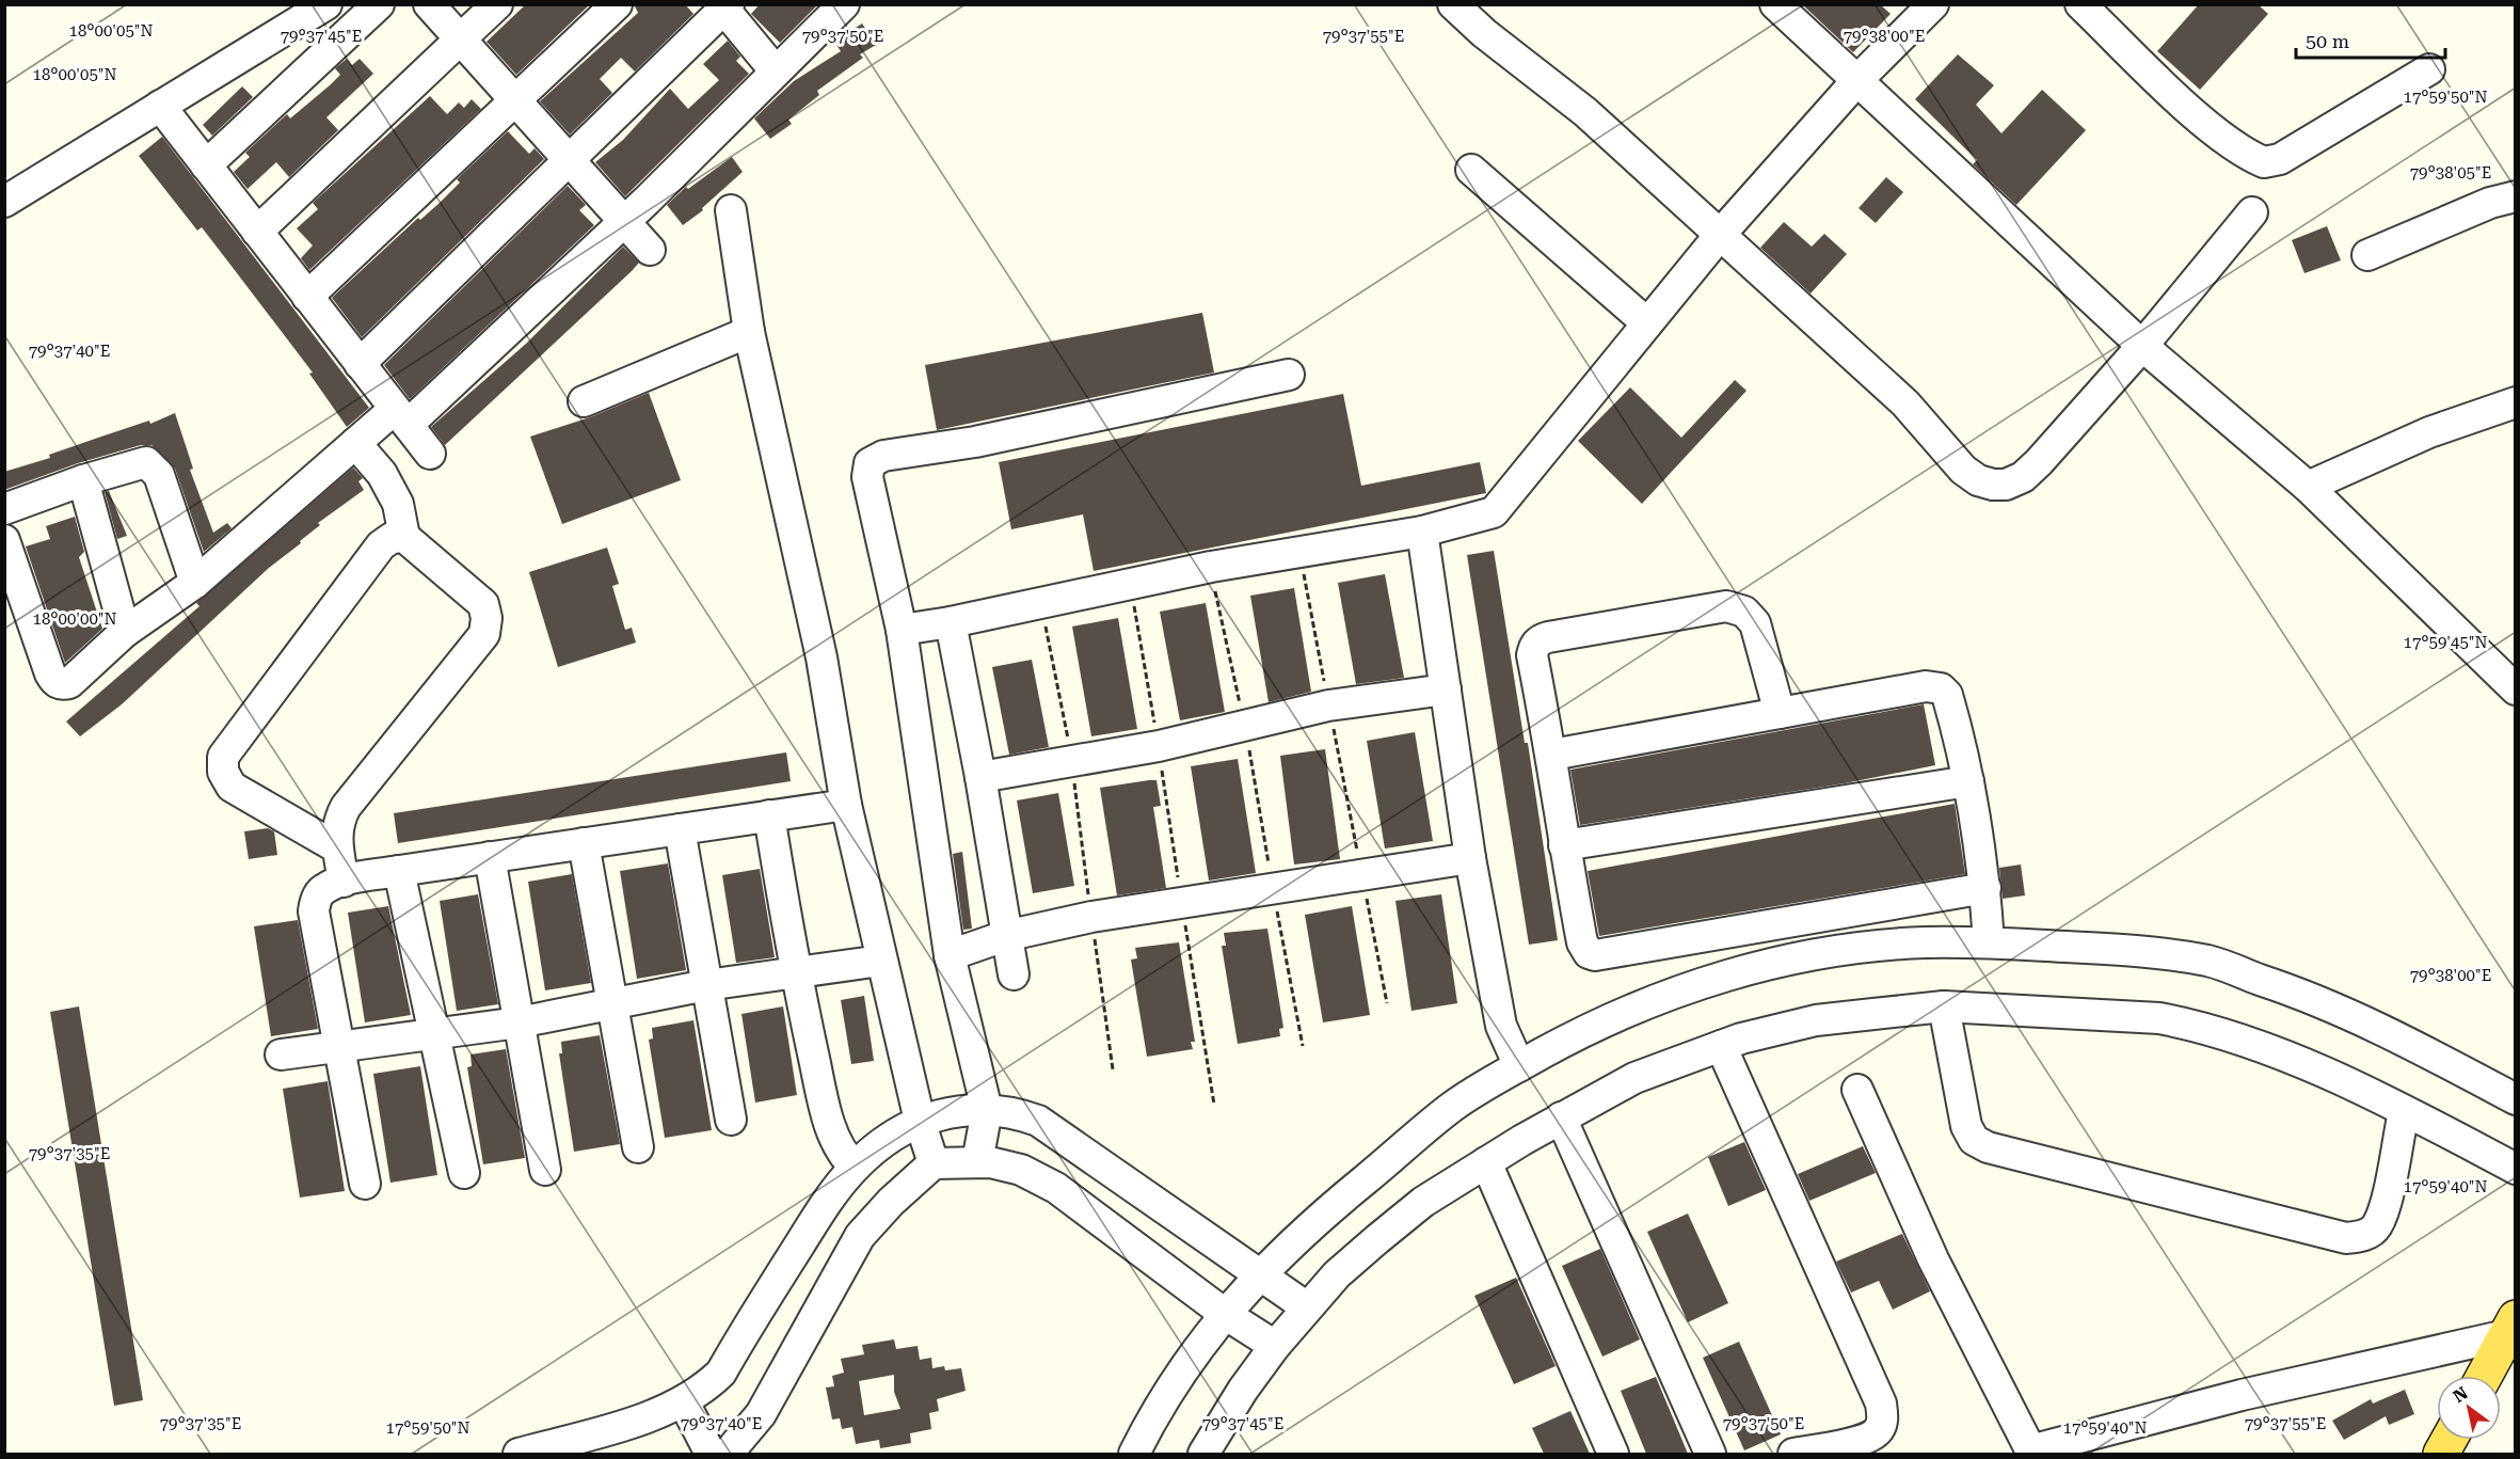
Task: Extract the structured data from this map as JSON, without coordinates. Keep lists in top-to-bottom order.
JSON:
{
  "scale_bar": "50 m",
  "north": "top left",
  "coordinates": [
    "18°00'05\"N",
    "79°37'45\"E",
    "79°37'50\"E",
    "79°37'55\"E",
    "79°38'00\"E",
    "17°59'50\"N",
    "79°38'05\"E",
    "79°37'40\"E",
    "18°00'00\"N",
    "17°59'45\"N",
    "79°37'35\"E",
    "17°59'40\"N"
  ]
}
